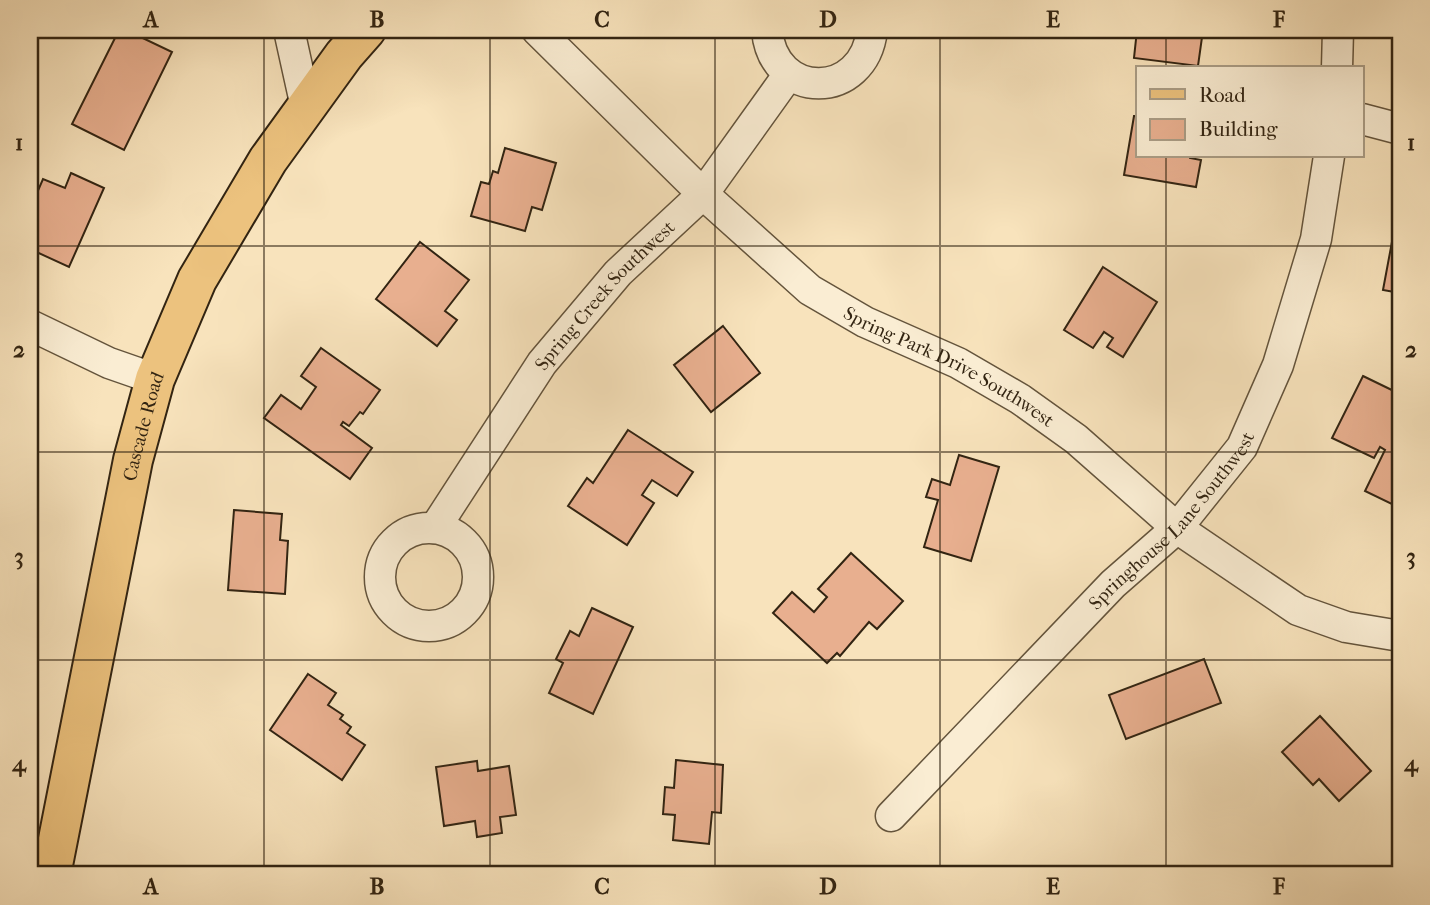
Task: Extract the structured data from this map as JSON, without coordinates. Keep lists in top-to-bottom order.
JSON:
{
  "streets": {
    "main road": ["Cascade Road"],
    "street": ["Spring Creek Southwest", "Spring Park Drive Southwest", "Springhouse Lane Southwest"]
  },
  "crossings": [
    ["Spring Creek Southwest", "Spring Park Drive Southwest"],
    ["Spring Park Drive Southwest", "Springhouse Lane Southwest"]
  ],
  "legend": ["Road", "Building"],
  "grid": {
    "columns": [
      "A",
      "B",
      "C",
      "D",
      "E",
      "F"
    ],
    "rows": [
      "1",
      "2",
      "3",
      "4"
    ]
  }
}
